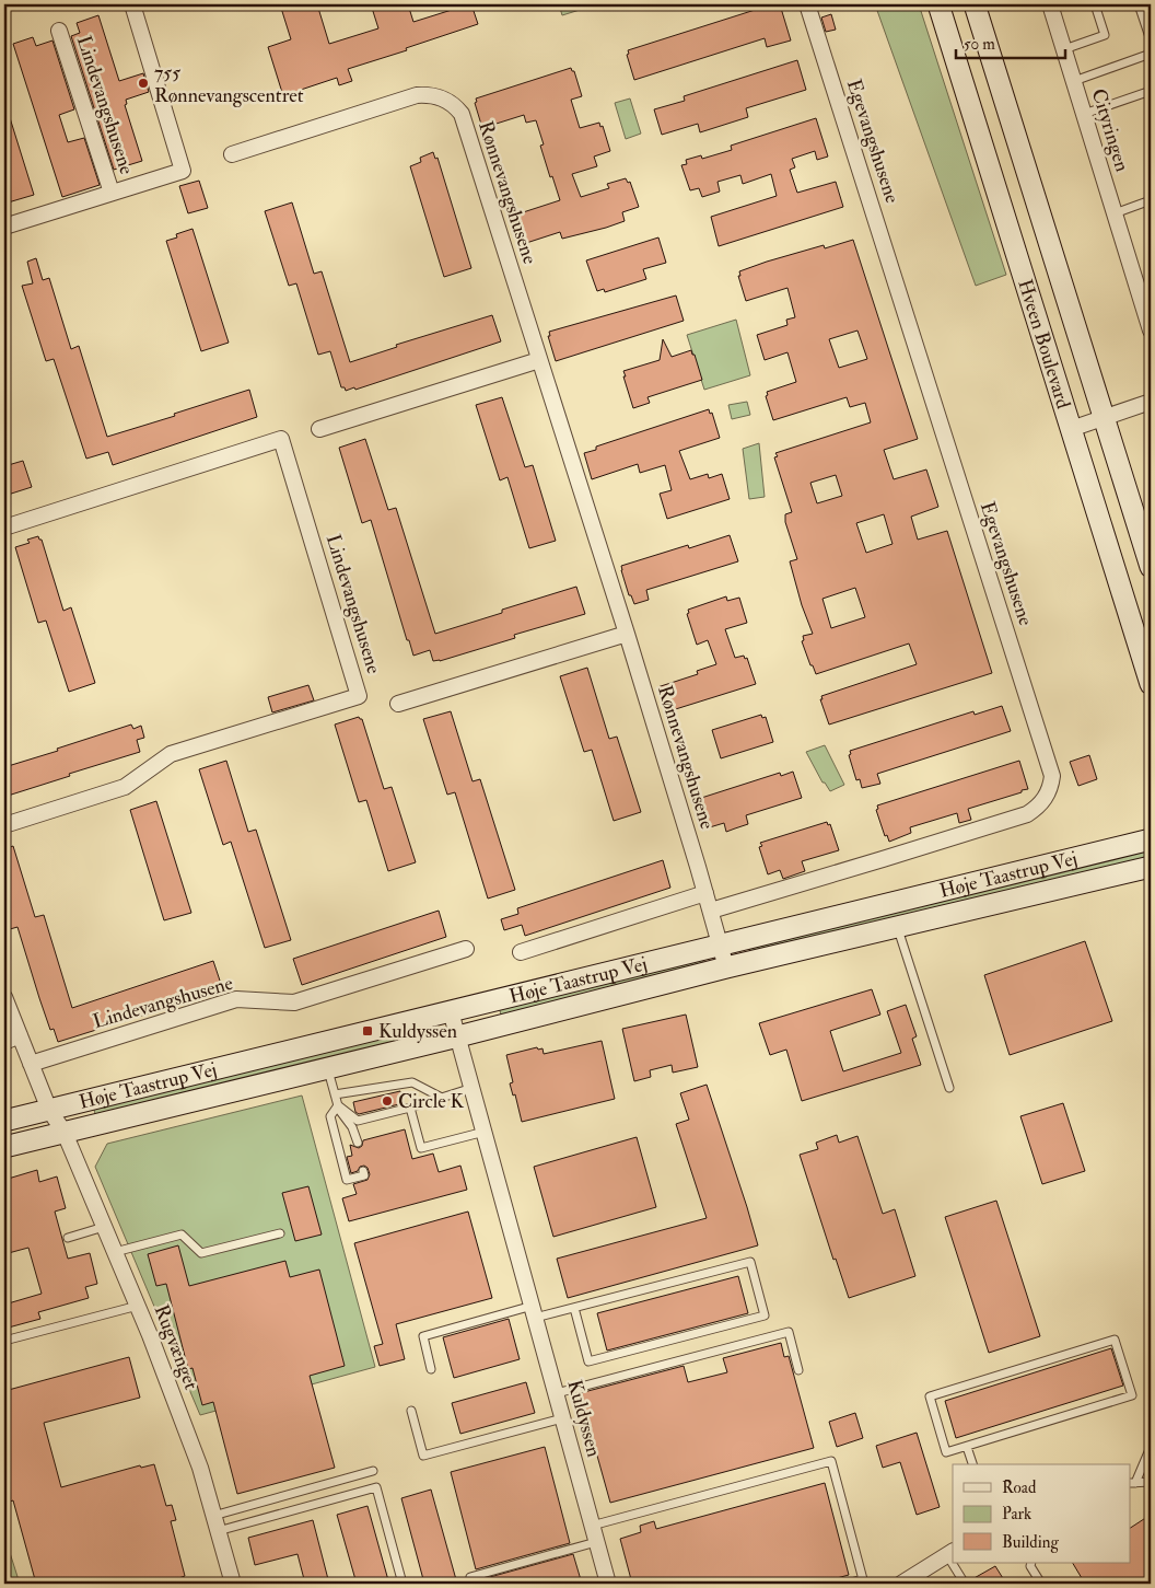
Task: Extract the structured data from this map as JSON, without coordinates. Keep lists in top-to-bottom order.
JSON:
{
  "streets": {
    "street": [
      "Lindevangshusene",
      "Cityringen",
      "Egevangshusene",
      "Rønnevangshusene",
      "Hveen Boulevard",
      "Høje Taastrup Vej",
      "Rugvænget",
      "Kuldyssen"
    ]
  },
  "crossings": [
    ["Egevangshusene", "Rønnevangshusene"],
    ["Rønnevangshusene", "Høje Taastrup Vej"],
    ["Høje Taastrup Vej", "Rugvænget"],
    ["Høje Taastrup Vej", "Kuldyssen"]
  ],
  "places": {
    "other": ["755 Rønnevangscentret", "Circle K"],
    "transit": ["Kuldyssen"]
  },
  "legend": ["Road", "Park", "Building"],
  "scale_bar": "50 m"
}
